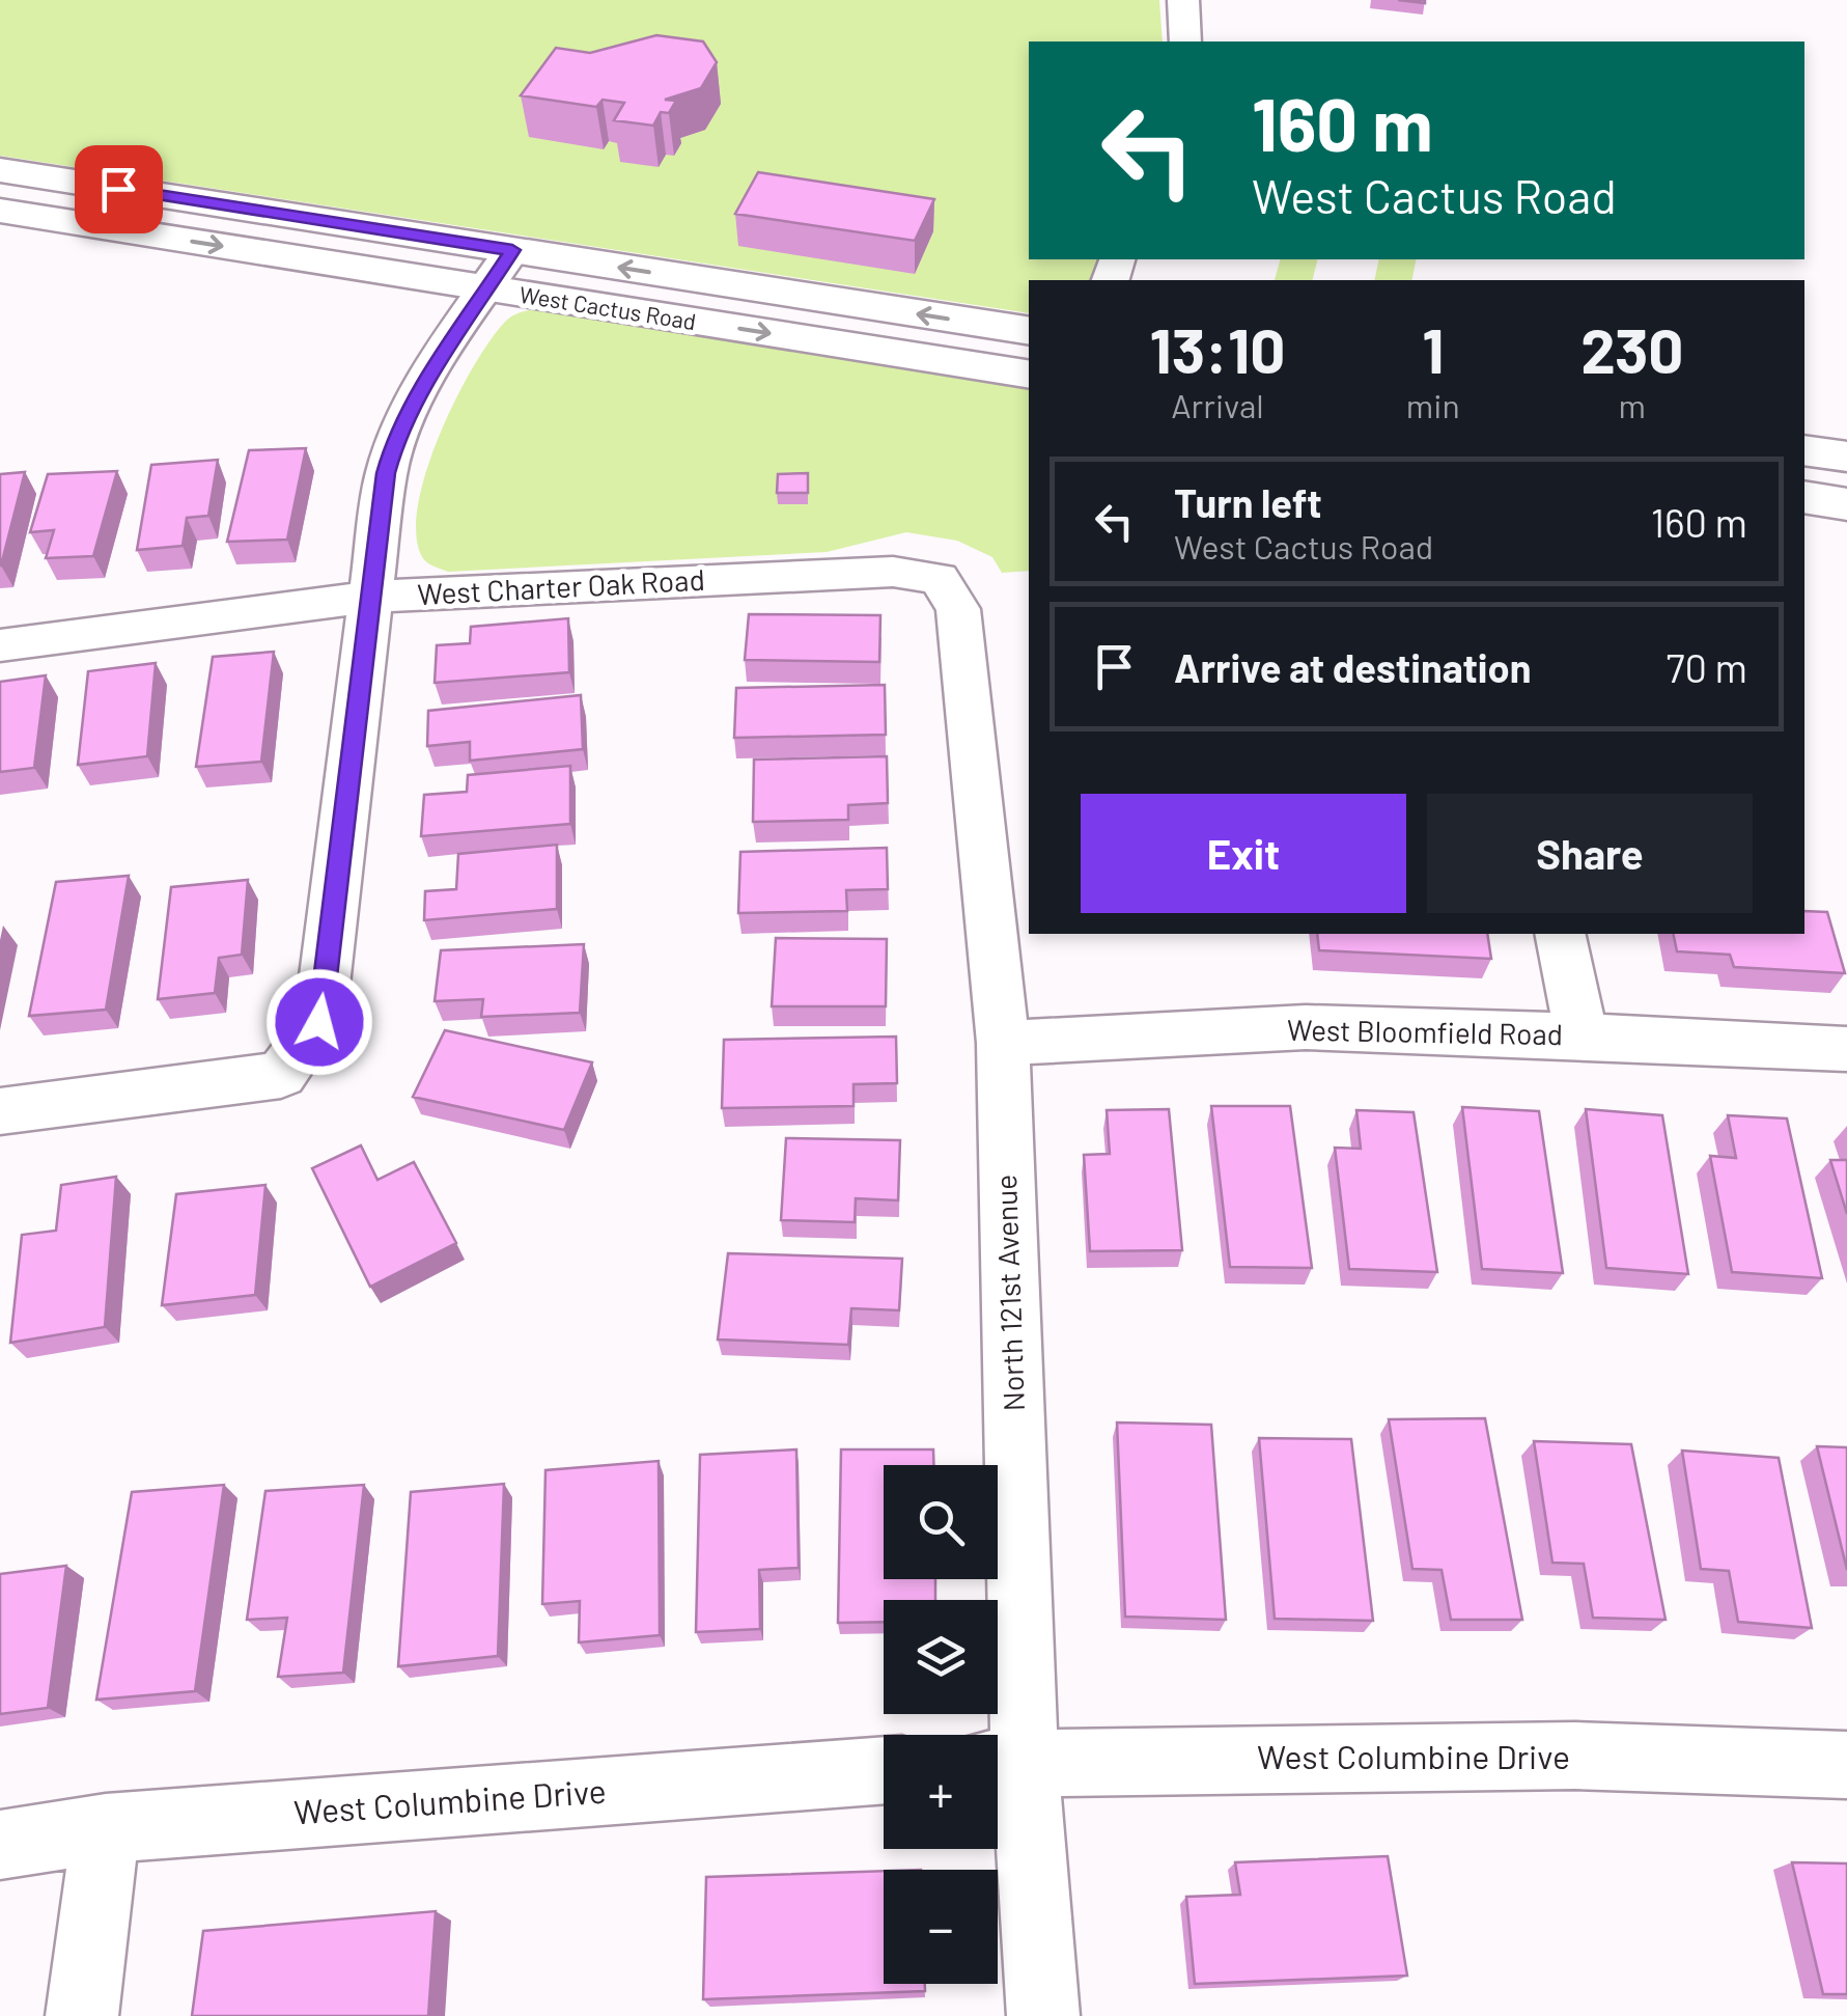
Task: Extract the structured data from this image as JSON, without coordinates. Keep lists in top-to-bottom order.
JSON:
{
  "streets": {
    "street": [
      "West Cactus Road",
      "West Charter Oak Road",
      "West Bloomfield Road",
      "North 121st Avenue",
      "West Columbine Drive"
    ]
  },
  "crossings": [
    ["West Charter Oak Road", "North 121st Avenue"],
    ["West Bloomfield Road", "North 121st Avenue"],
    ["North 121st Avenue", "West Columbine Drive"]
  ],
  "page": {
    "turn": ["160 m", "West Cactus Road"],
    "eta": [
      "13:10",
      "Arrival",
      "1",
      "min",
      "230",
      "m"
    ],
    "list": [
      {
        "name": "Turn left",
        "note": "West Cactus Road",
        "value": "160 m"
      },
      {
        "name": "Arrive at destination",
        "value": "70 m"
      }
    ],
    "buttons": ["Exit", "Share"],
    "map_buttons": ["+", "−"]
  }
}
